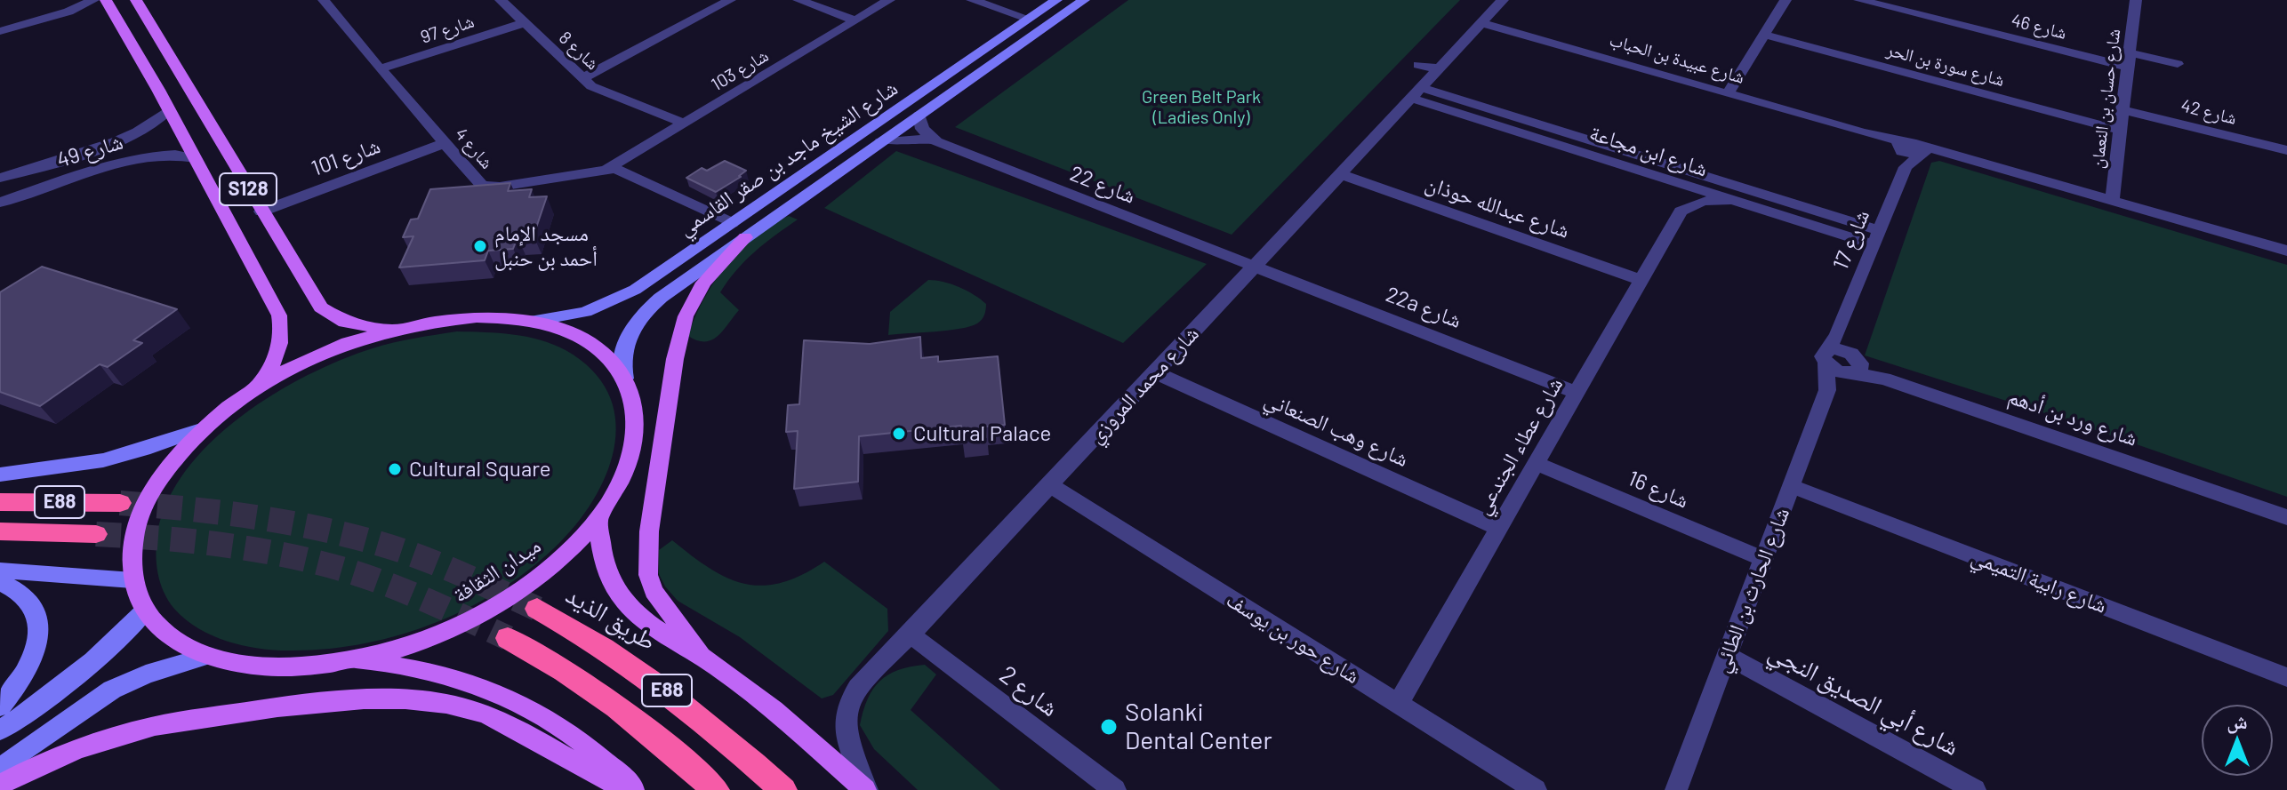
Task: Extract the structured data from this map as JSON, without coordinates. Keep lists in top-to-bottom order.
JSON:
{
  "streets": {
    "highway": ["E88", "طريق الذيد"],
    "main road": ["شارع الشيخ ماجد بن صقر القاسمي", "S128", "ميدان الثقافة"],
    "street": [
      "شارع 46",
      "شارع 97",
      "شارع 8",
      "شارع عبيدة بن الحباب",
      "شارع سورة بن الحر",
      "شارع 103",
      "شارع حسان بن النعمان",
      "شارع 42",
      "شارع 4",
      "شارع 49",
      "شارع ابن مجاعة",
      "شارع 101",
      "شارع 22",
      "شارع عبدالله حوذان",
      "شارع 17",
      "22a شارع",
      "شارع محمد المروزي",
      "شارع ورد بن أدهم",
      "شارع وهب الصنعاني",
      "شارع عطاء الجندعي",
      "شارع 16",
      "شارع رابية التميمي",
      "شارع الحارث بن الطائي",
      "شارع حور بن يوسف",
      "شارع 2",
      "شارع أبي الصديق النجي"
    ]
  },
  "crossings": [
    ["شارع 46", "شارع حسان بن النعمان"],
    ["شارع 97", "شارع 8"],
    ["شارع 97", "شارع 4"],
    ["شارع 8", "شارع 103"],
    ["شارع عبيدة بن الحباب", "شارع 17"],
    ["شارع عبيدة بن الحباب", "شارع محمد المروزي"],
    ["شارع سورة بن الحر", "شارع حسان بن النعمان"],
    ["شارع 103", "شارع 4"],
    ["شارع حسان بن النعمان", "شارع 42"],
    ["شارع 4", "شارع 101"],
    ["شارع 4", "شارع الشيخ ماجد بن صقر القاسمي"],
    ["شارع 49", "S128"],
    ["شارع ابن مجاعة", "شارع 17"],
    ["شارع ابن مجاعة", "شارع محمد المروزي"],
    ["شارع 101", "S128"],
    ["شارع الشيخ ماجد بن صقر القاسمي", "شارع 22"],
    ["شارع الشيخ ماجد بن صقر القاسمي", "ميدان الثقافة"],
    ["شارع 22", "22a شارع"],
    ["شارع 22", "شارع محمد المروزي"],
    ["S128", "ميدان الثقافة"],
    ["شارع عبدالله حوذان", "شارع محمد المروزي"],
    ["شارع عبدالله حوذان", "شارع عطاء الجندعي"],
    ["شارع 17", "شارع ورد بن أدهم"],
    ["شارع 17", "شارع الحارث بن الطائي"],
    ["22a شارع", "شارع محمد المروزي"],
    ["22a شارع", "شارع عطاء الجندعي"],
    ["شارع محمد المروزي", "شارع وهب الصنعاني"],
    ["شارع محمد المروزي", "شارع حور بن يوسف"],
    ["شارع محمد المروزي", "شارع 2"],
    ["شارع ورد بن أدهم", "شارع الحارث بن الطائي"],
    ["شارع وهب الصنعاني", "شارع عطاء الجندعي"],
    ["شارع عطاء الجندعي", "شارع 16"],
    ["شارع عطاء الجندعي", "شارع حور بن يوسف"],
    ["شارع 16", "شارع الحارث بن الطائي"],
    ["شارع رابية التميمي", "شارع الحارث بن الطائي"],
    ["شارع الحارث بن الطائي", "شارع أبي الصديق النجي"]
  ],
  "parks": ["Green Belt Park (Ladies Only)"],
  "places": [
    "مسجد الإمام أحمد بن حنبل",
    "Cultural Palace",
    "Cultural Square",
    "Solanki Dental Center"
  ],
  "north": "top"
}
